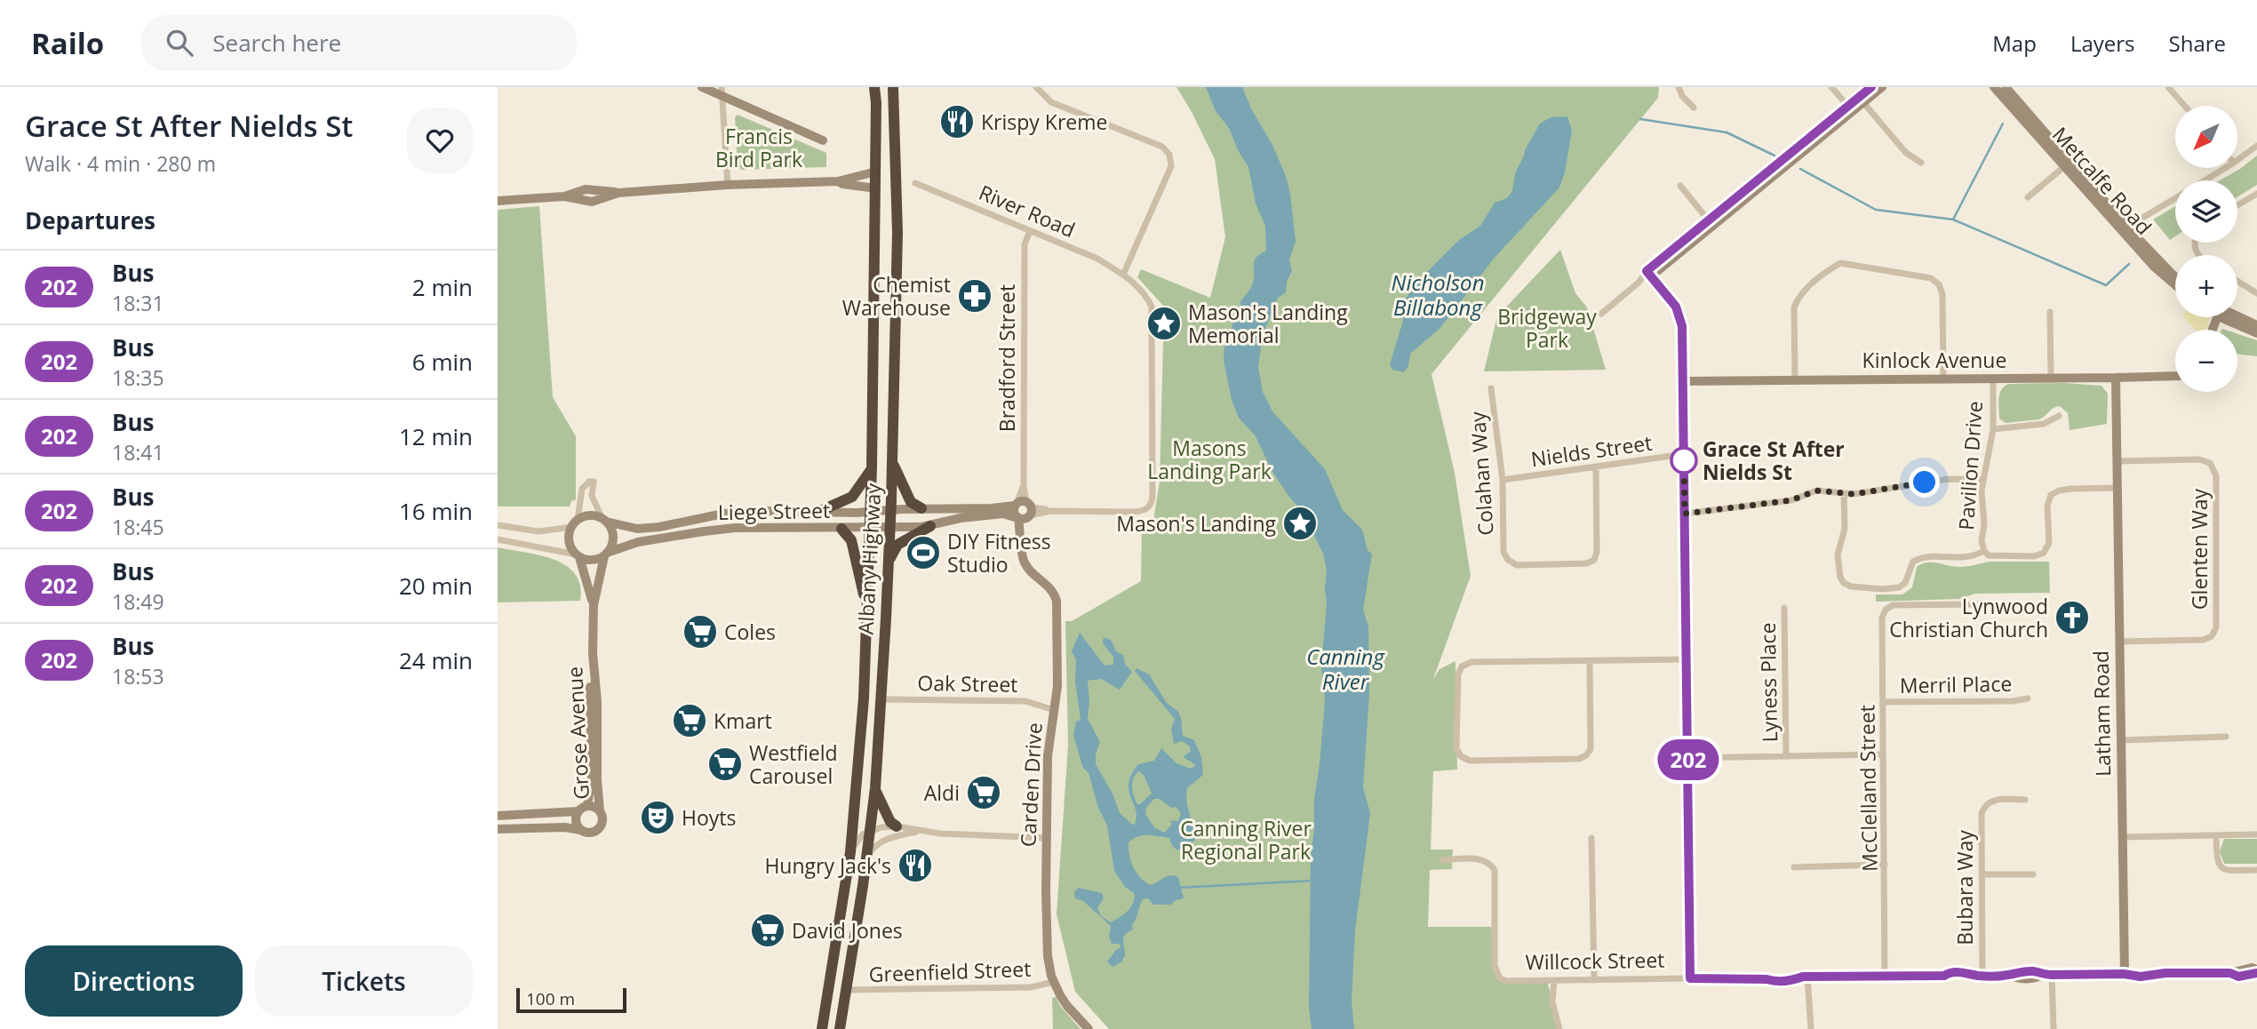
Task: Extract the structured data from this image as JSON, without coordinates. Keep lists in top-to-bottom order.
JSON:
{
  "streets": {
    "highway": ["Albany Highway"],
    "street": [
      "Metcalfe Road",
      "River Road",
      "Bradford Street",
      "Kinlock Avenue",
      "Nields Street",
      "Pavilion Drive",
      "Colahan Way",
      "Liege Street",
      "Glenten Way",
      "Lyness Place",
      "Oak Street",
      "Merril Place",
      "Latham Road",
      "Grose Avenue",
      "Carden Drive",
      "McClelland Street",
      "Bubara Way",
      "Willcock Street",
      "Greenfield Street"
    ]
  },
  "crossings": [
    ["River Road", "Bradford Street"],
    ["River Road", "Liege Street"],
    ["Bradford Street", "Liege Street"],
    ["Bradford Street", "Carden Drive"],
    ["Kinlock Avenue", "Pavilion Drive"],
    ["Kinlock Avenue", "Latham Road"],
    ["Nields Street", "Colahan Way"],
    ["Pavilion Drive", "Latham Road"],
    ["Liege Street", "Albany Highway"],
    ["Liege Street", "Grose Avenue"],
    ["Liege Street", "Carden Drive"],
    ["Glenten Way", "Latham Road"],
    ["Albany Highway", "Oak Street"],
    ["Albany Highway", "Greenfield Street"],
    ["Oak Street", "Carden Drive"],
    ["Merril Place", "McClelland Street"],
    ["Latham Road", "Willcock Street"],
    ["Carden Drive", "Greenfield Street"],
    ["McClelland Street", "Willcock Street"],
    ["Bubara Way", "Willcock Street"]
  ],
  "water": ["Nicholson Billabong", "Canning River"],
  "parks": [
    "Francis Bird Park",
    "Bridgeway Park",
    "Masons Landing Park",
    "Canning River Regional Park"
  ],
  "places": {
    "restaurant": ["Krispy Kreme", "Hungry Jack's"],
    "pharmacy": ["Chemist Warehouse"],
    "place": ["Mason's Landing Memorial", "Mason's Landing"],
    "other": ["Grace St After Nields St"],
    "sports": ["DIY Fitness Studio"],
    "church": ["Lynwood Christian Church"],
    "supermarket": [
      "Coles",
      "Kmart",
      "Westfield Carousel",
      "Aldi",
      "David Jones"
    ],
    "theatre": ["Hoyts"]
  },
  "lines": ["bus line 202"],
  "scale_bar": "100 m",
  "north": "bottom left",
  "page": {
    "header": "Railo",
    "search": "Search here",
    "nav": ["Map", "Layers", "Share"],
    "heading": [
      ["Grace St After Nields St", "Walk · 4 min · 280 m"],
      "Departures"
    ],
    "on_map": "202",
    "map_buttons": ["+", "−"],
    "list": [
      {
        "mark": "202",
        "name": "Bus",
        "note": "18:31",
        "value": "2 min"
      },
      {
        "mark": "202",
        "name": "Bus",
        "note": "18:35",
        "value": "6 min"
      },
      {
        "mark": "202",
        "name": "Bus",
        "note": "18:41",
        "value": "12 min"
      },
      {
        "mark": "202",
        "name": "Bus",
        "note": "18:45",
        "value": "16 min"
      },
      {
        "mark": "202",
        "name": "Bus",
        "note": "18:49",
        "value": "20 min"
      },
      {
        "mark": "202",
        "name": "Bus",
        "note": "18:53",
        "value": "24 min"
      }
    ],
    "buttons": ["Directions", "Tickets"],
    "scale": "100 m"
  }
}
